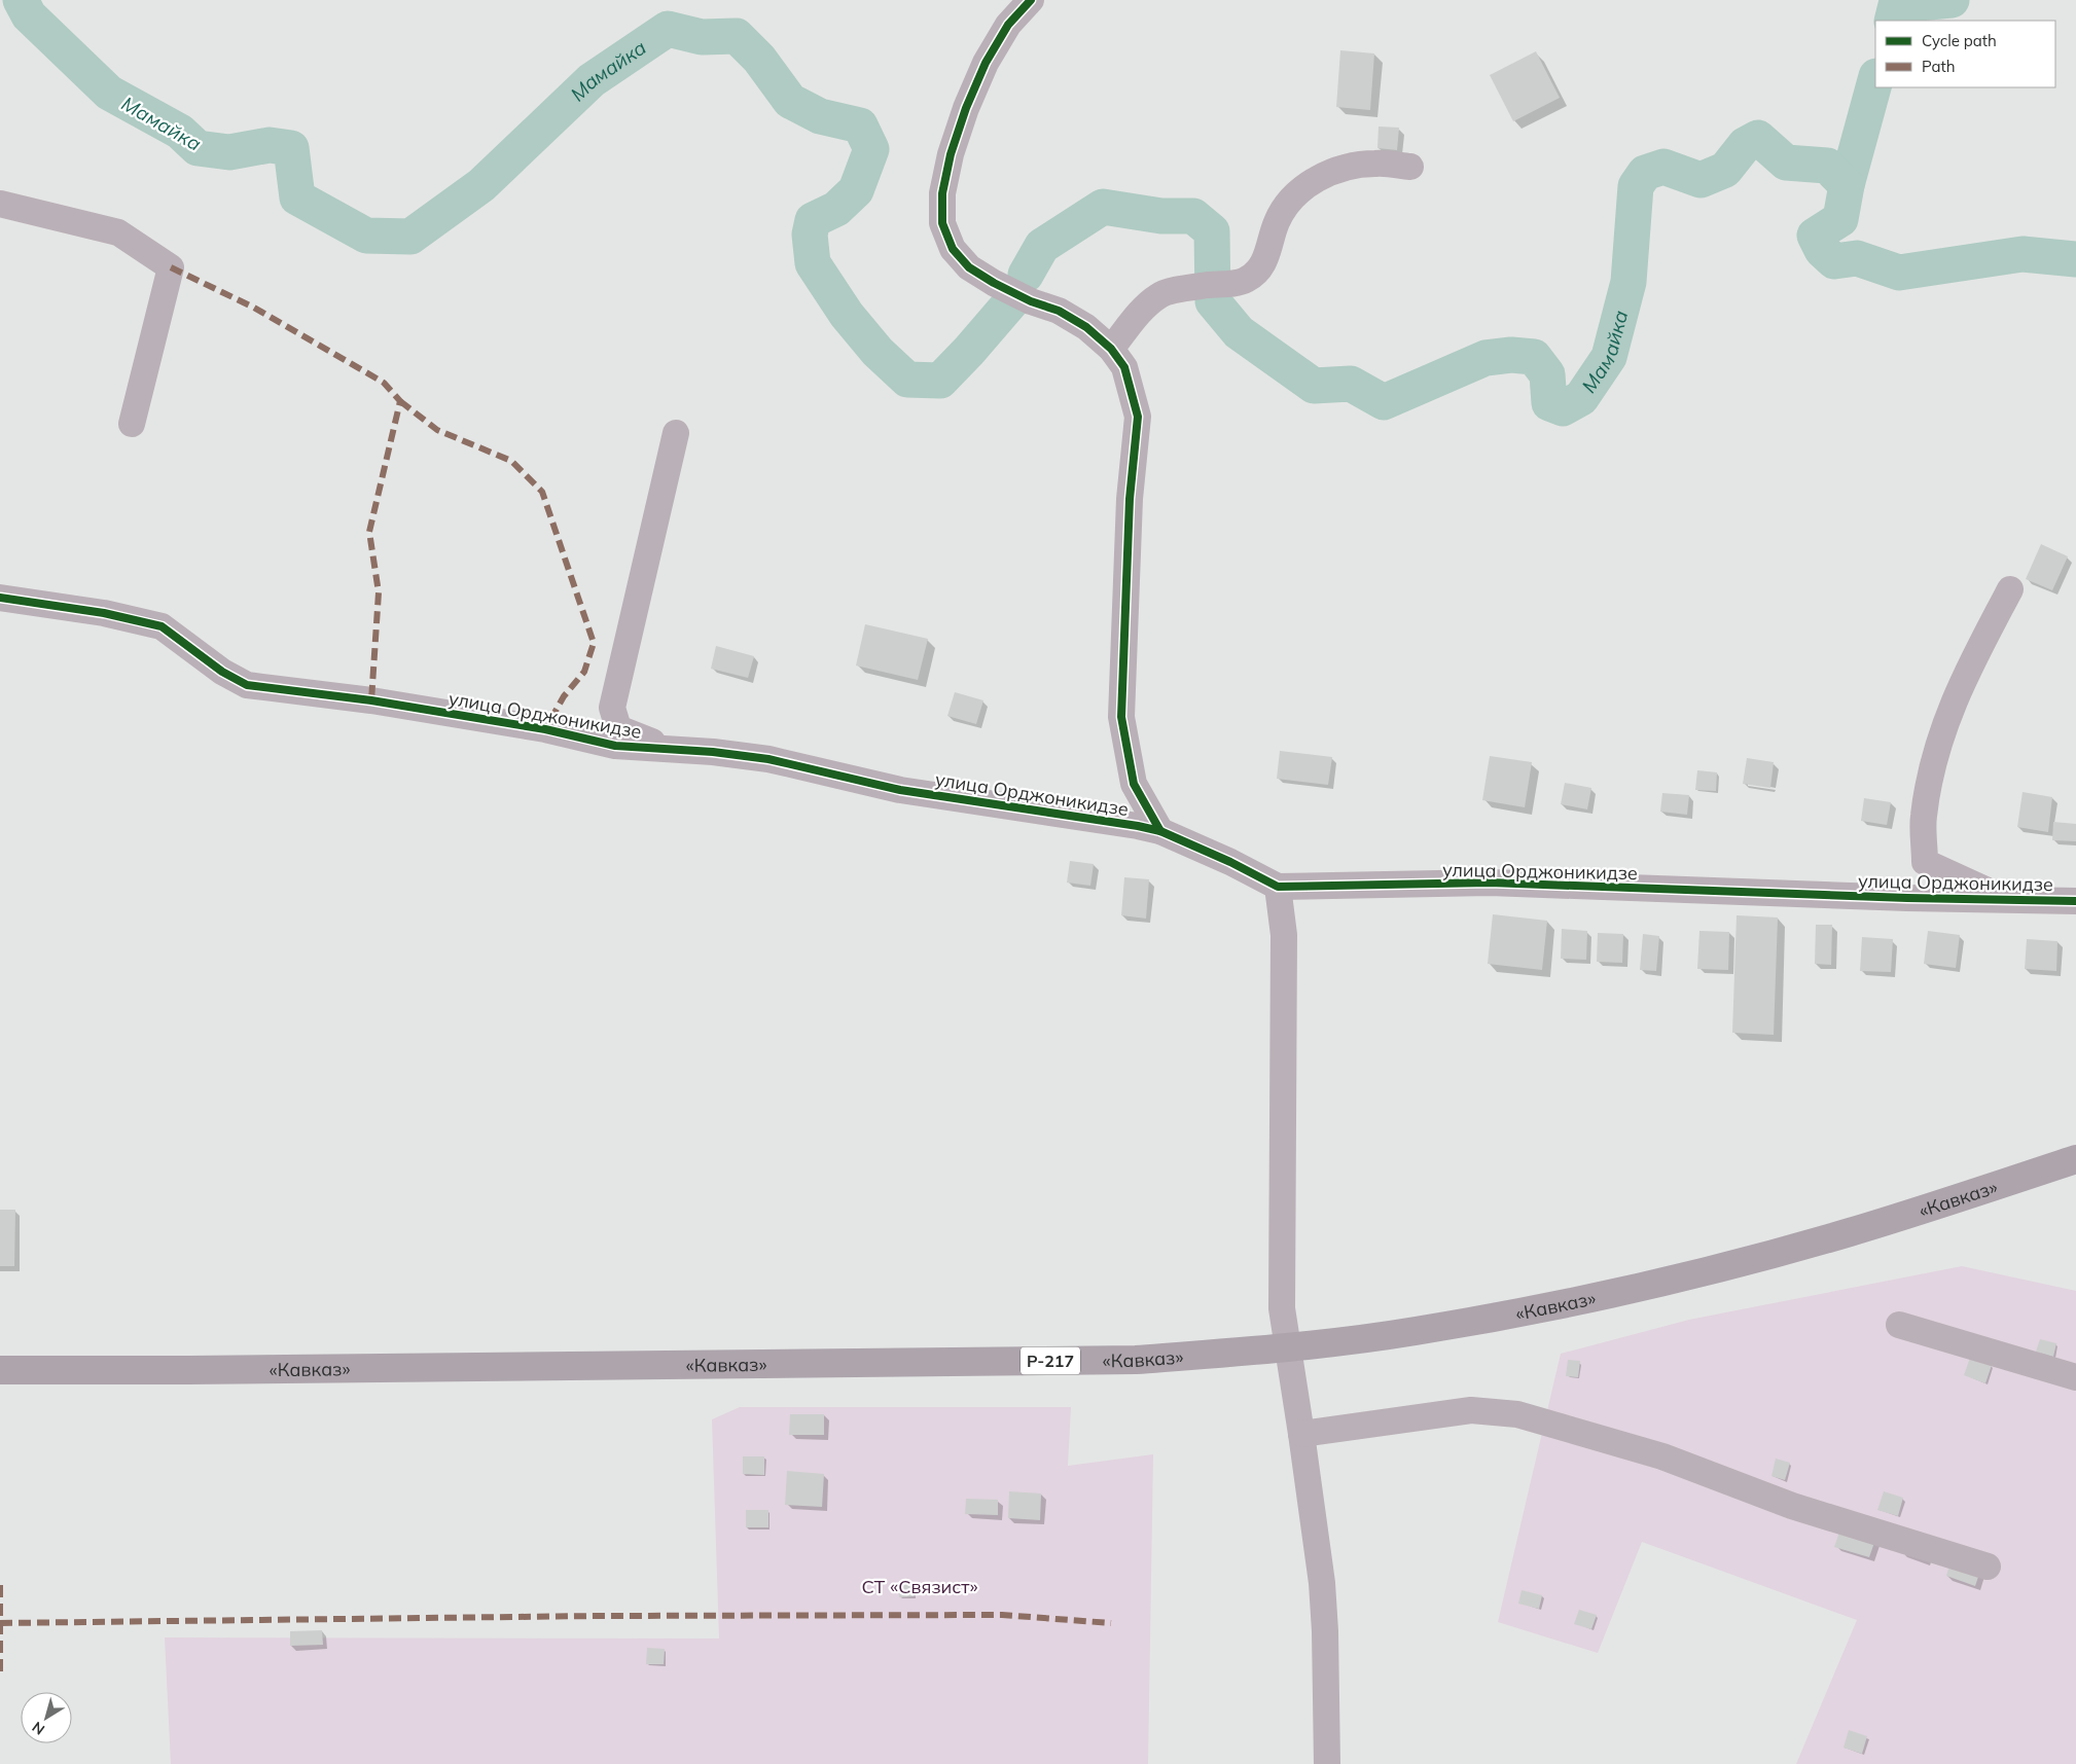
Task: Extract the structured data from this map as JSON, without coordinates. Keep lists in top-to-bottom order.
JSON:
{
  "streets": {
    "highway": ["«Кавказ»", "Р-217"],
    "street": ["улица Орджоникидзе"]
  },
  "water": ["Мамайка"],
  "parks": ["СТ «Связист»"],
  "legend": ["Cycle path", "Path"],
  "north": "bottom left"
}
